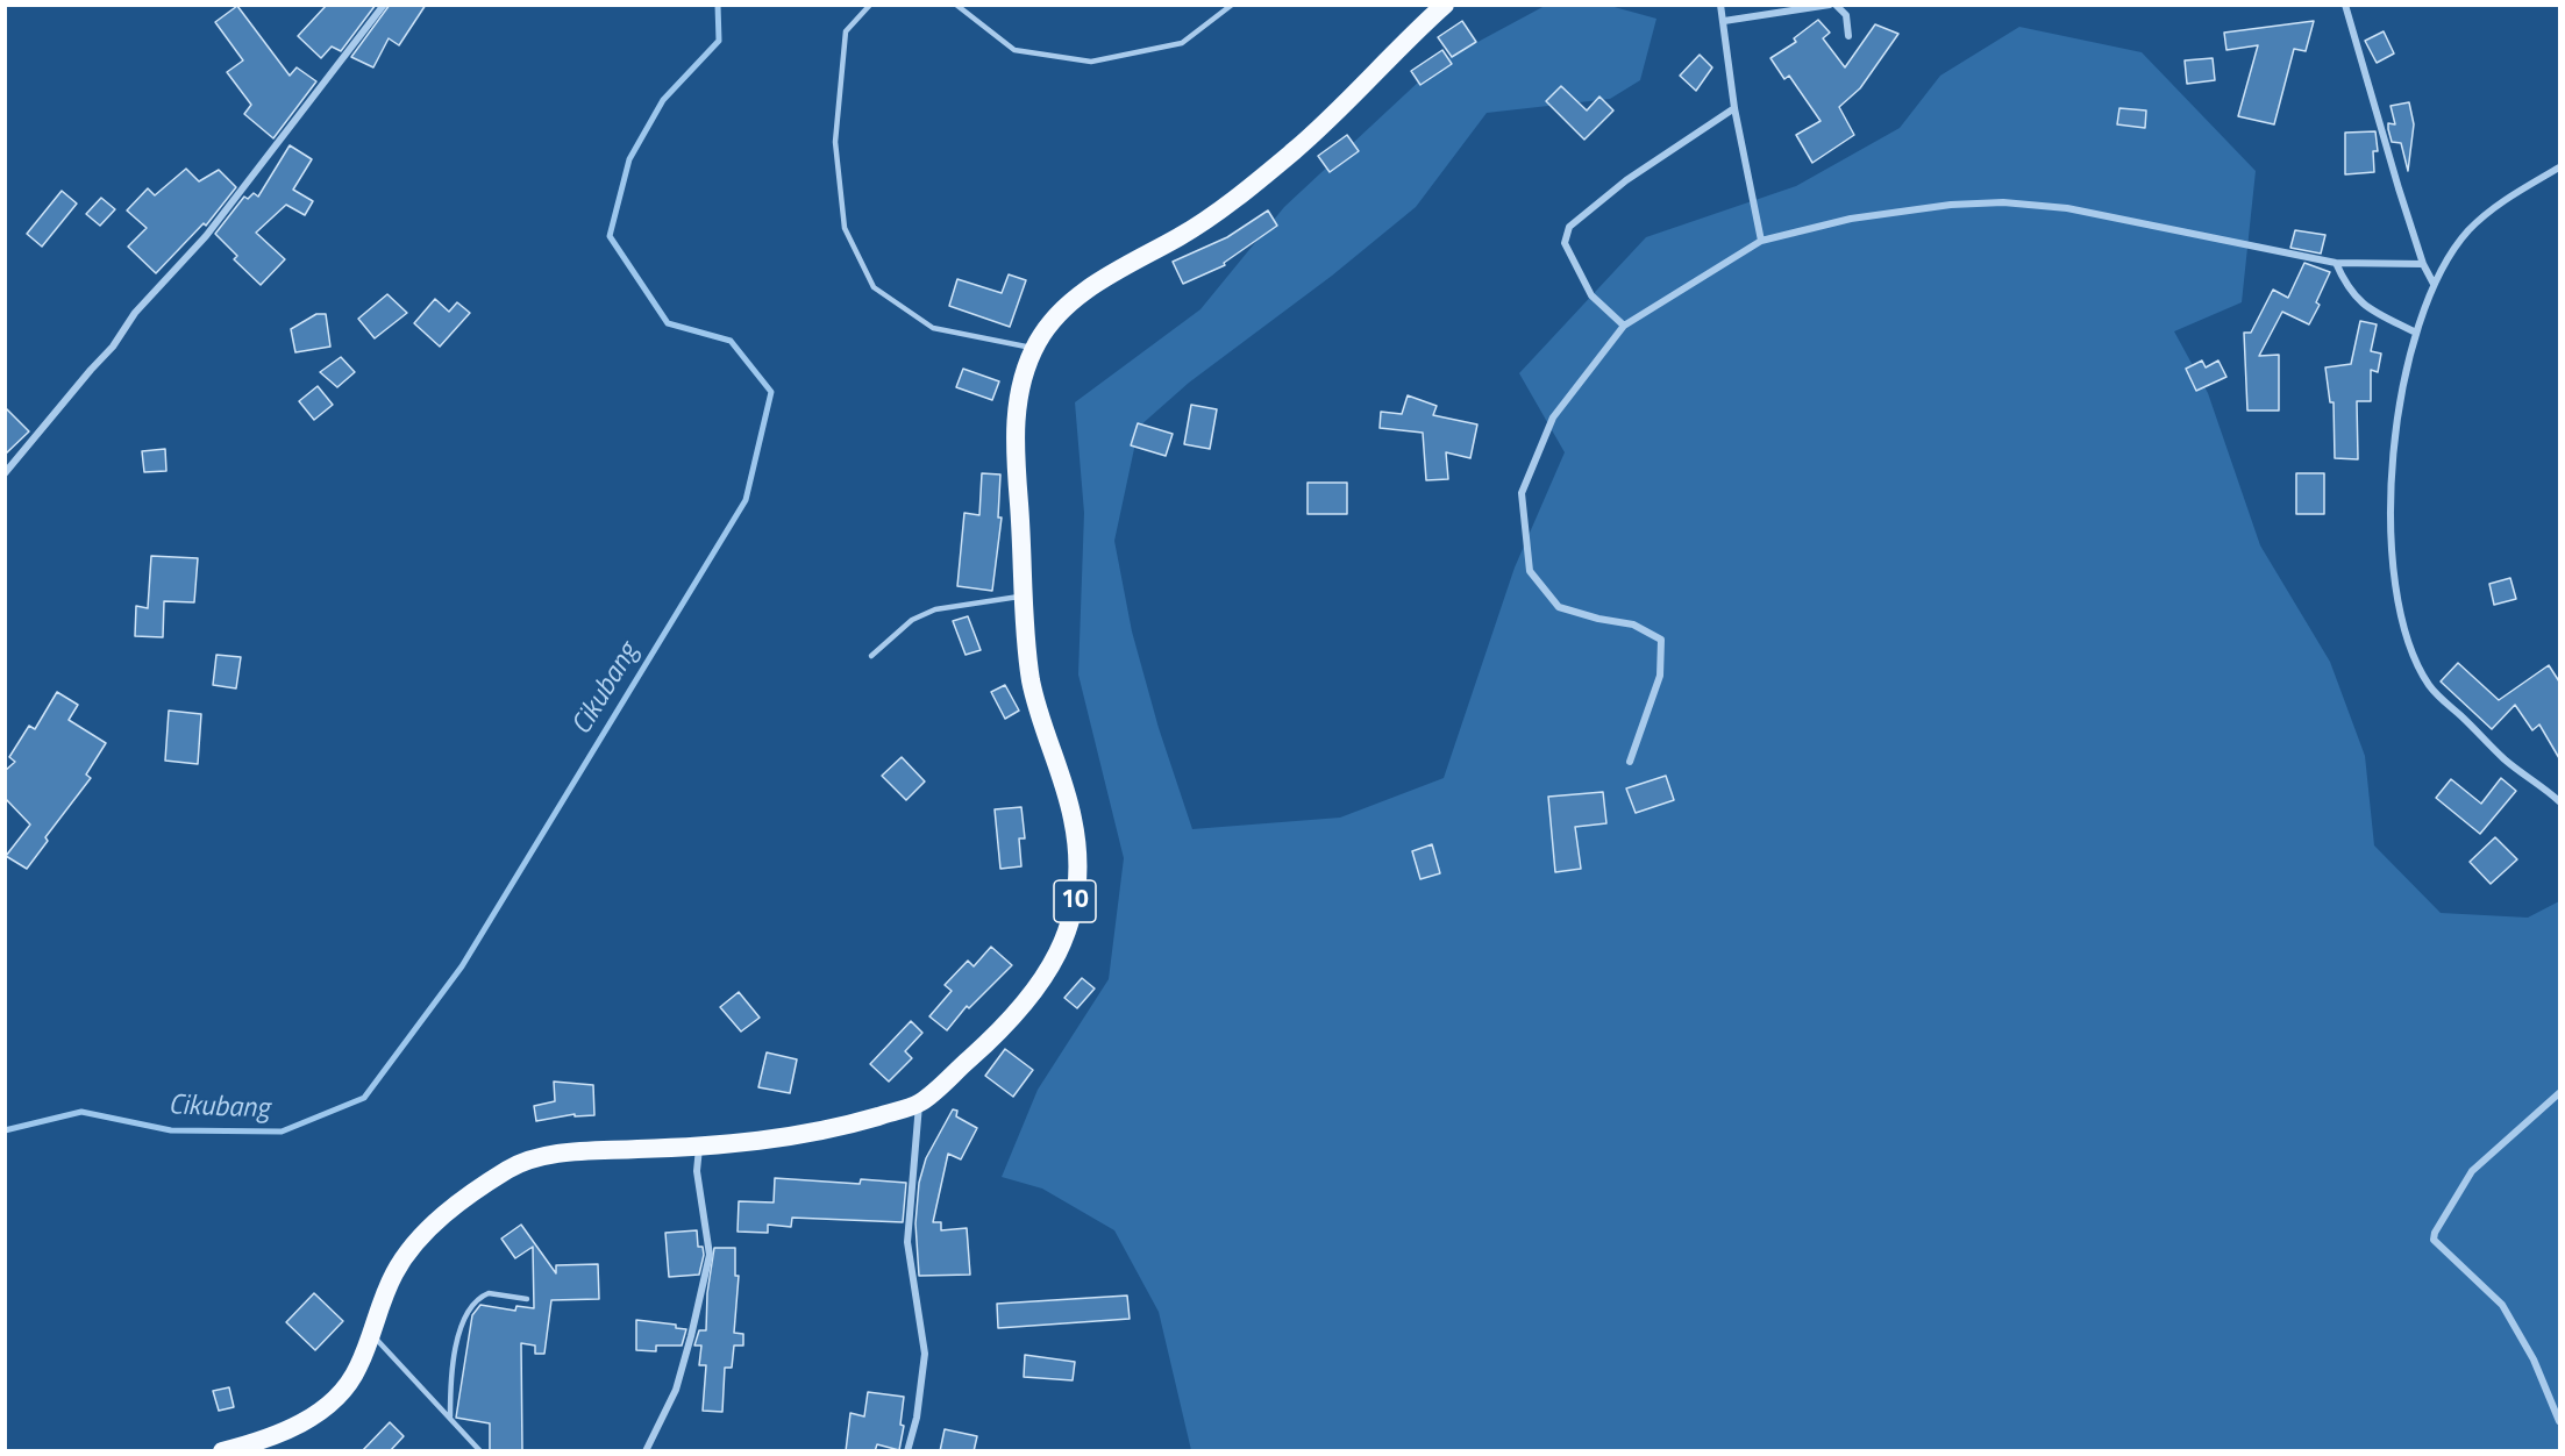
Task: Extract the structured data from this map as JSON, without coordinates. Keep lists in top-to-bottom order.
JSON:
{
  "streets": {
    "highway": ["10"]
  },
  "water": ["Cikubang"]
}
